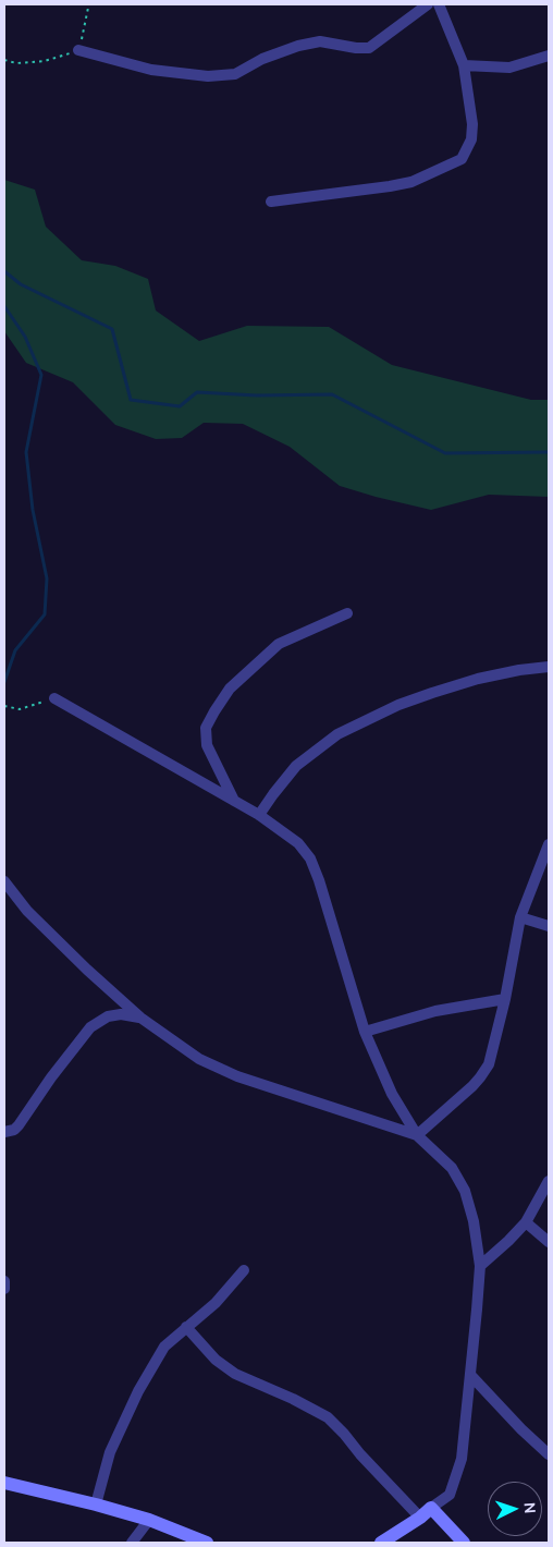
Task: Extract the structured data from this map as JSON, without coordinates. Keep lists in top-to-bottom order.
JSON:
{
  "north": "right"
}
